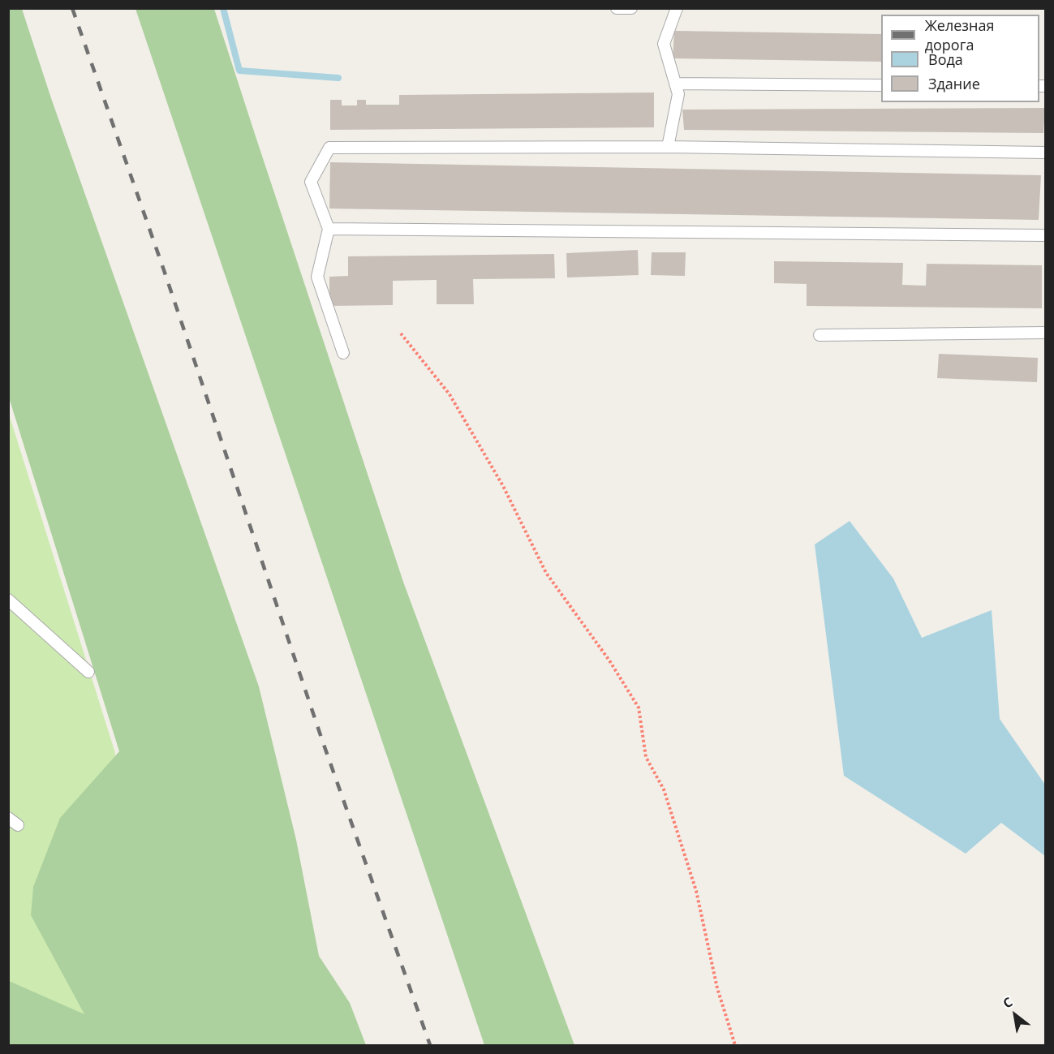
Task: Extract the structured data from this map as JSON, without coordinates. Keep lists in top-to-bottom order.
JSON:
{
  "legend": ["Железная дорога", "Вода", "Здание"],
  "north": "top left"
}
